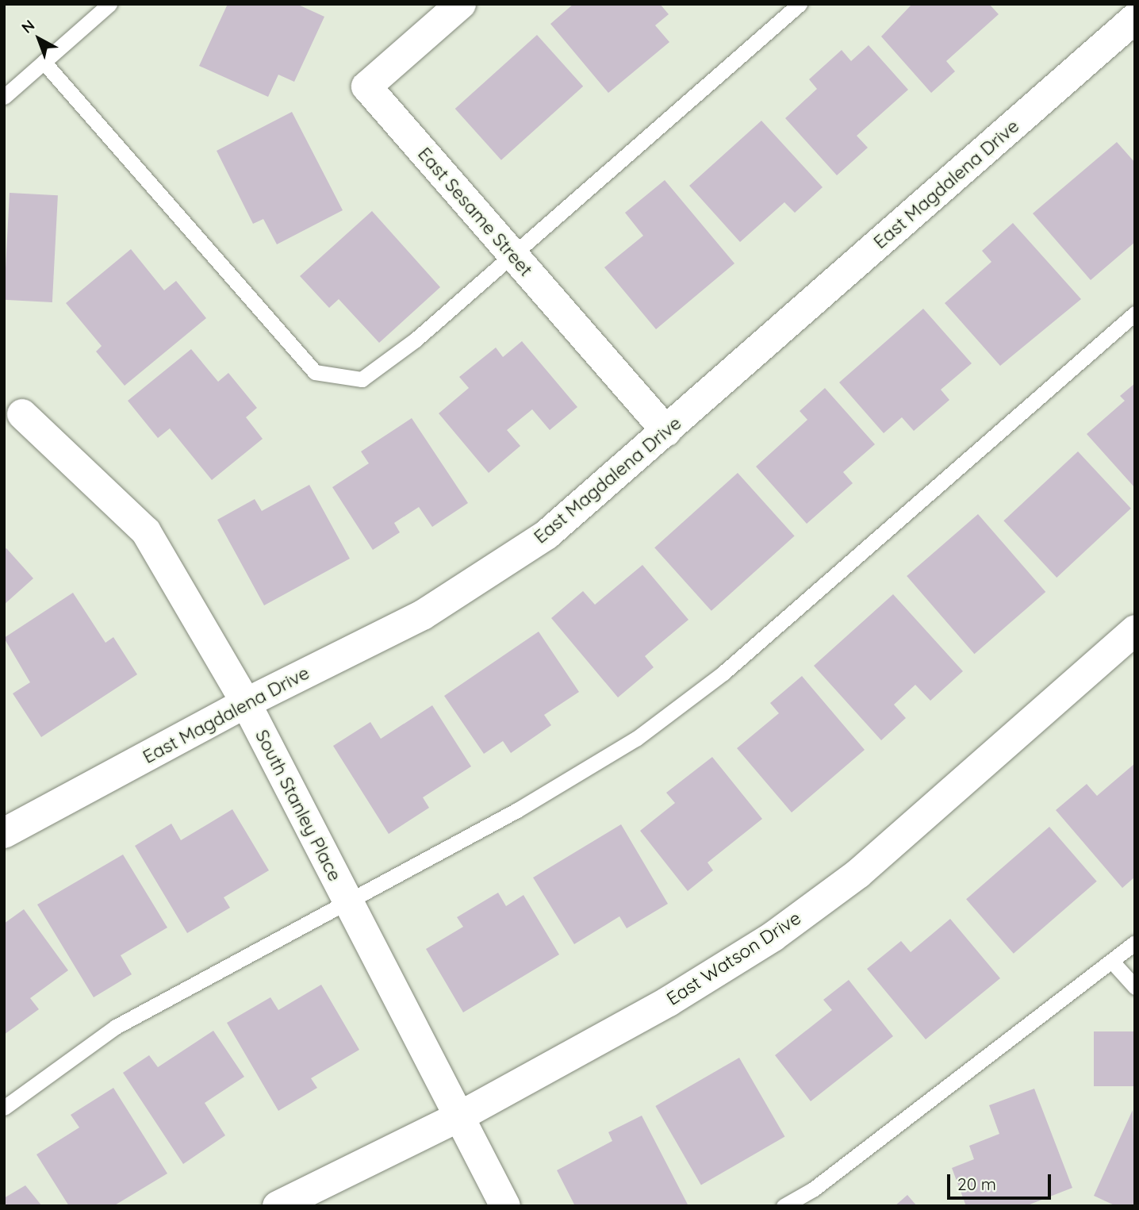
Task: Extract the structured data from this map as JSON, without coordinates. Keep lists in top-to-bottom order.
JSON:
{
  "streets": {
    "street": [
      "East Magdalena Drive",
      "East Sesame Street",
      "South Stanley Place",
      "East Watson Drive"
    ]
  },
  "crossings": [
    ["East Magdalena Drive", "East Sesame Street"],
    ["East Magdalena Drive", "South Stanley Place"],
    ["South Stanley Place", "East Watson Drive"]
  ],
  "scale_bar": "20 m",
  "north": "top left"
}
